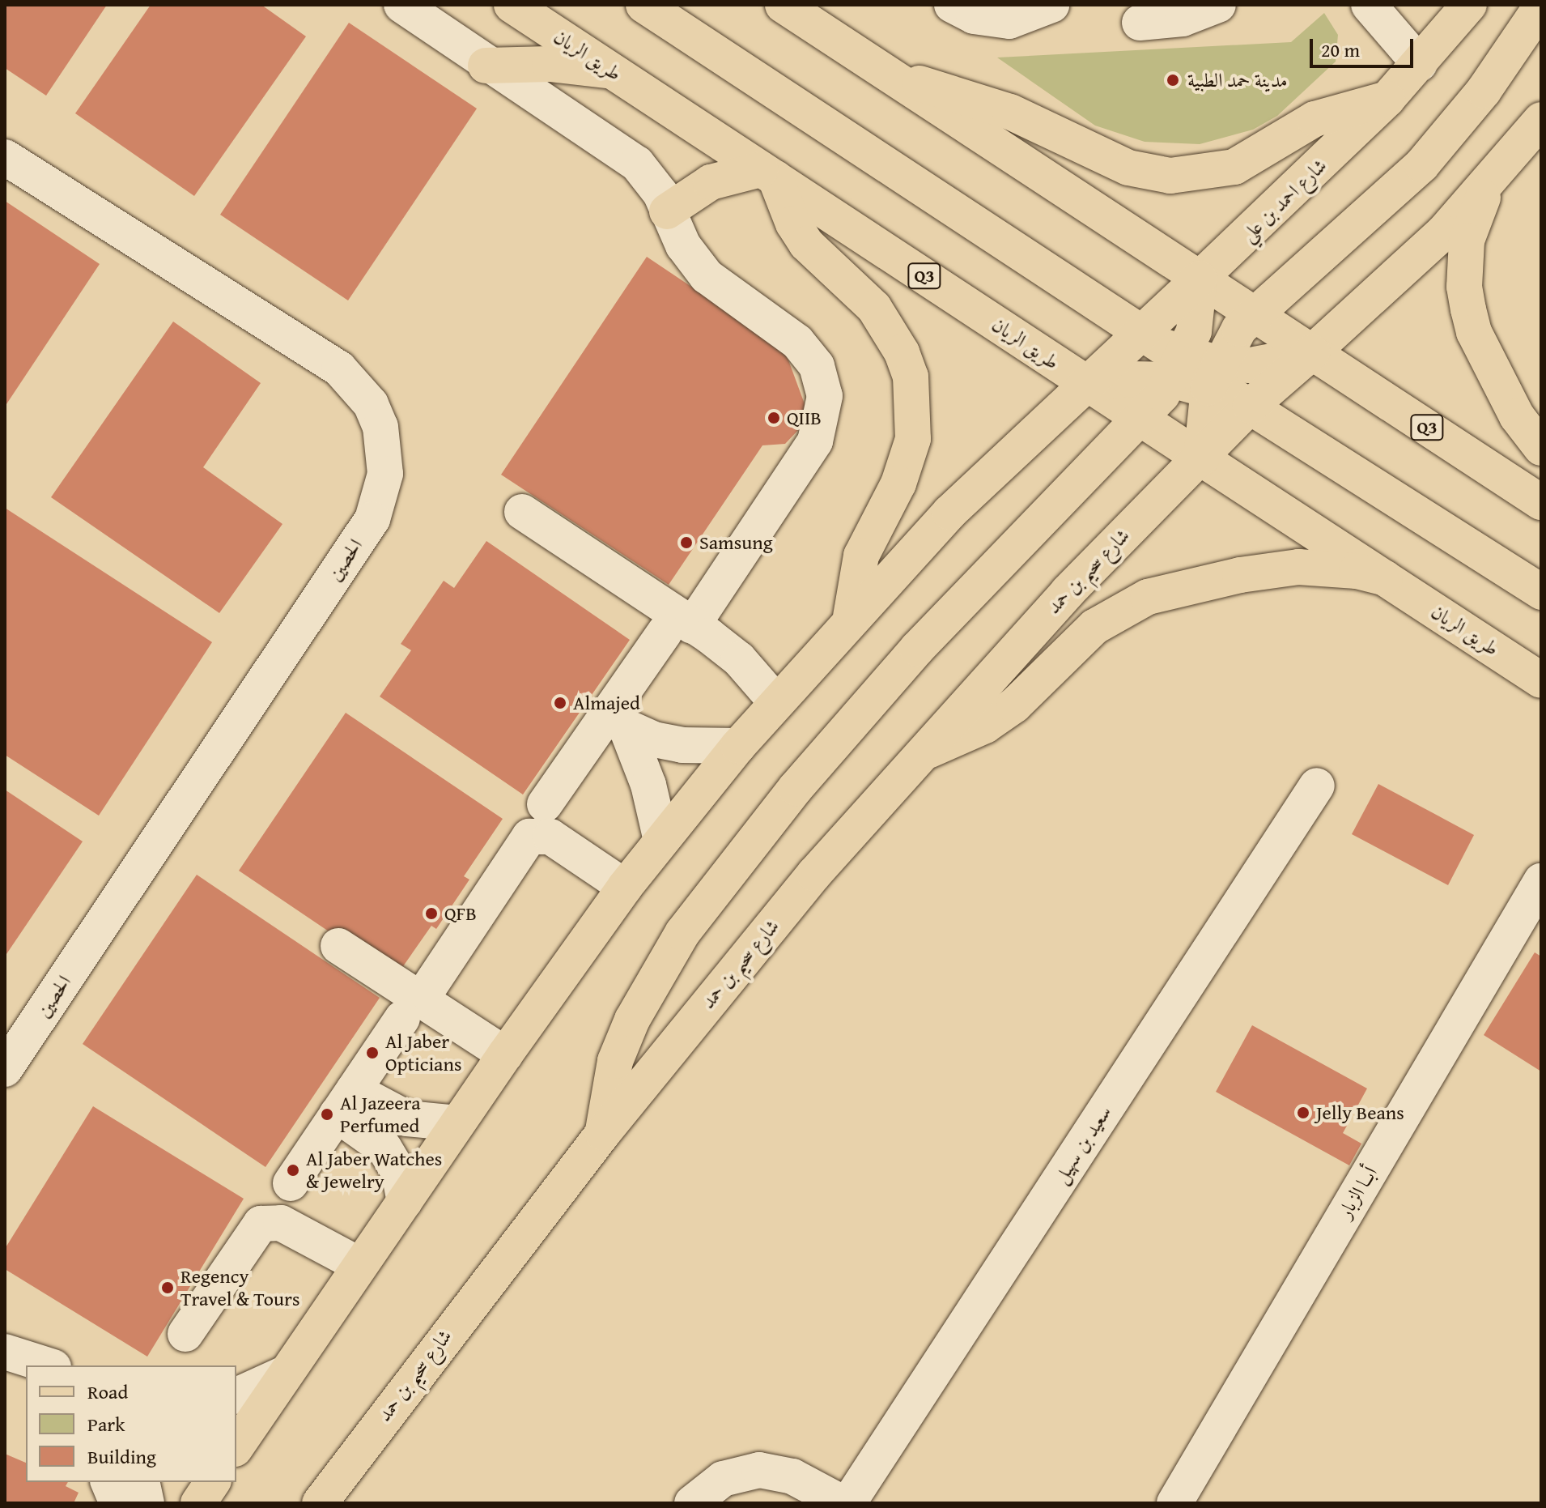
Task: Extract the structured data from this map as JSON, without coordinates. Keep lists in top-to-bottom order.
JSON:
{
  "streets": {
    "main road": [
      "طريق الريان",
      "شارع احمد بن علي",
      "Q3",
      "شارع سحيم بن حمد"
    ],
    "street": ["الحصين", "سعيد بن سهيل", "أبــا الزبار"]
  },
  "crossings": [
    ["طريق الريان", "شارع احمد بن علي"],
    ["طريق الريان", "شارع سحيم بن حمد"],
    ["شارع احمد بن علي", "Q3"]
  ],
  "places": [
    "مدينة حمد الطبية",
    "QIIB",
    "Samsung",
    "Almajed",
    "QFB",
    "Al Jaber Opticians",
    "Jelly Beans",
    "Al Jazeera Perfumed",
    "Al Jaber Watches & Jewelry",
    "Regency Travel & Tours"
  ],
  "legend": ["Road", "Park", "Building"],
  "scale_bar": "20 m"
}
